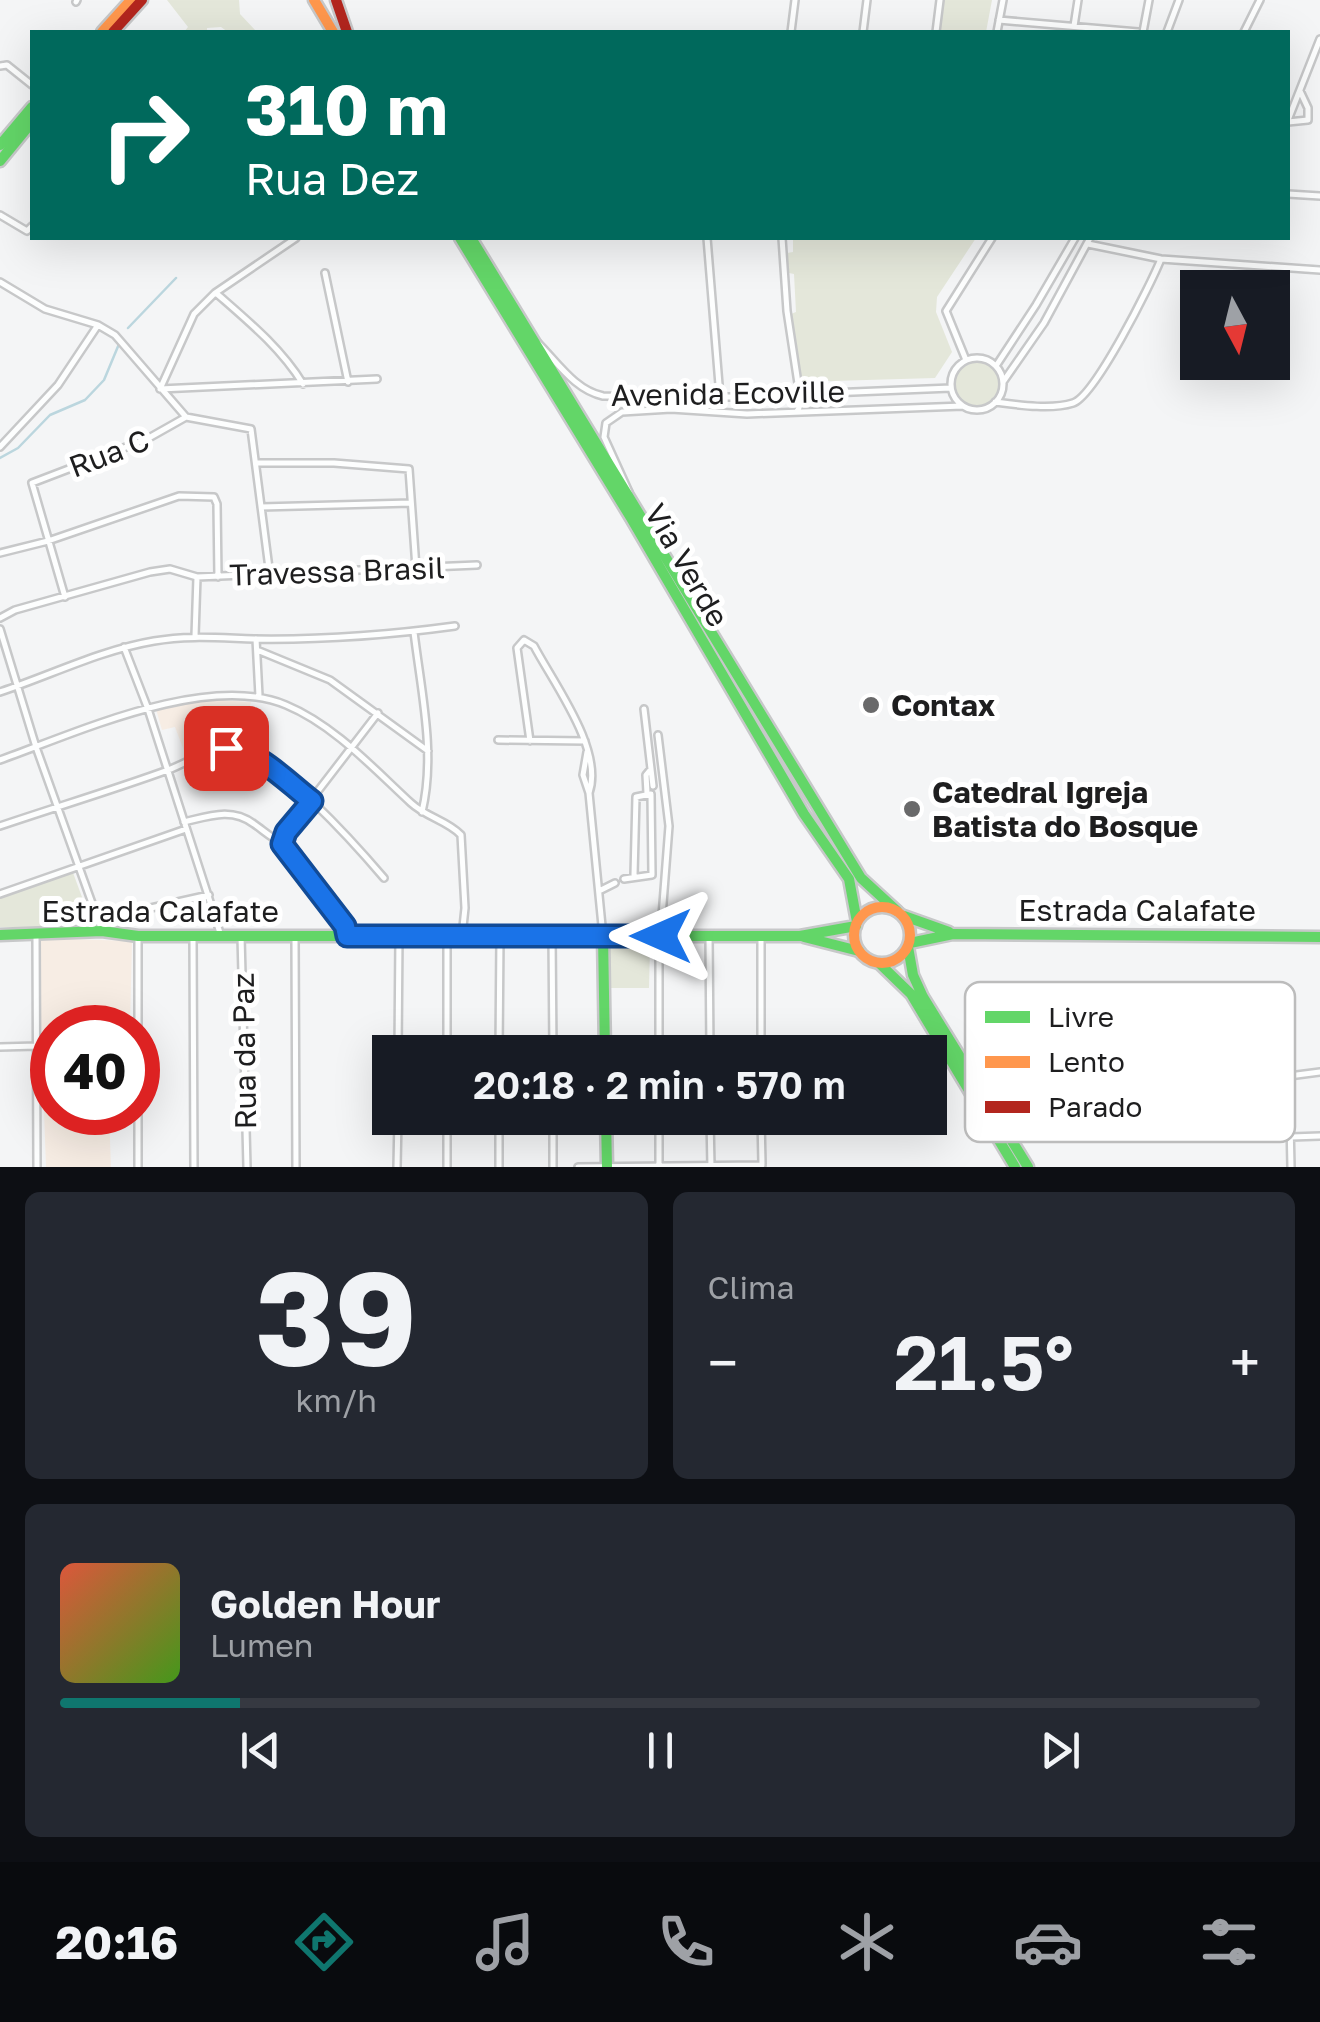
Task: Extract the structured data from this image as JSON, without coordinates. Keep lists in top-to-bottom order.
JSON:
{
  "streets": {
    "main road": ["Via Verde", "Estrada Calafate"],
    "street": [
      "Avenida Ecoville",
      "Rua C",
      "Travessa Brasil",
      "Rua da Paz"
    ]
  },
  "crossings": [
    ["Avenida Ecoville", "Via Verde"],
    ["Via Verde", "Estrada Calafate"],
    ["Estrada Calafate", "Rua da Paz"]
  ],
  "places": ["Contax", "Catedral Igreja Batista do Bosque"],
  "legend": ["Livre", "Lento", "Parado"],
  "north": "bottom",
  "page": {
    "turn": ["310 m", "Rua Dez"],
    "limit": "40",
    "trip": "20:18 · 2 min · 570 m",
    "tile": [
      ["39", "km/h"],
      "Clima"
    ],
    "heat": ["−", "21.5°", "+"],
    "song": ["Golden Hour", "Lumen"],
    "tabs": "20:16"
  }
}
